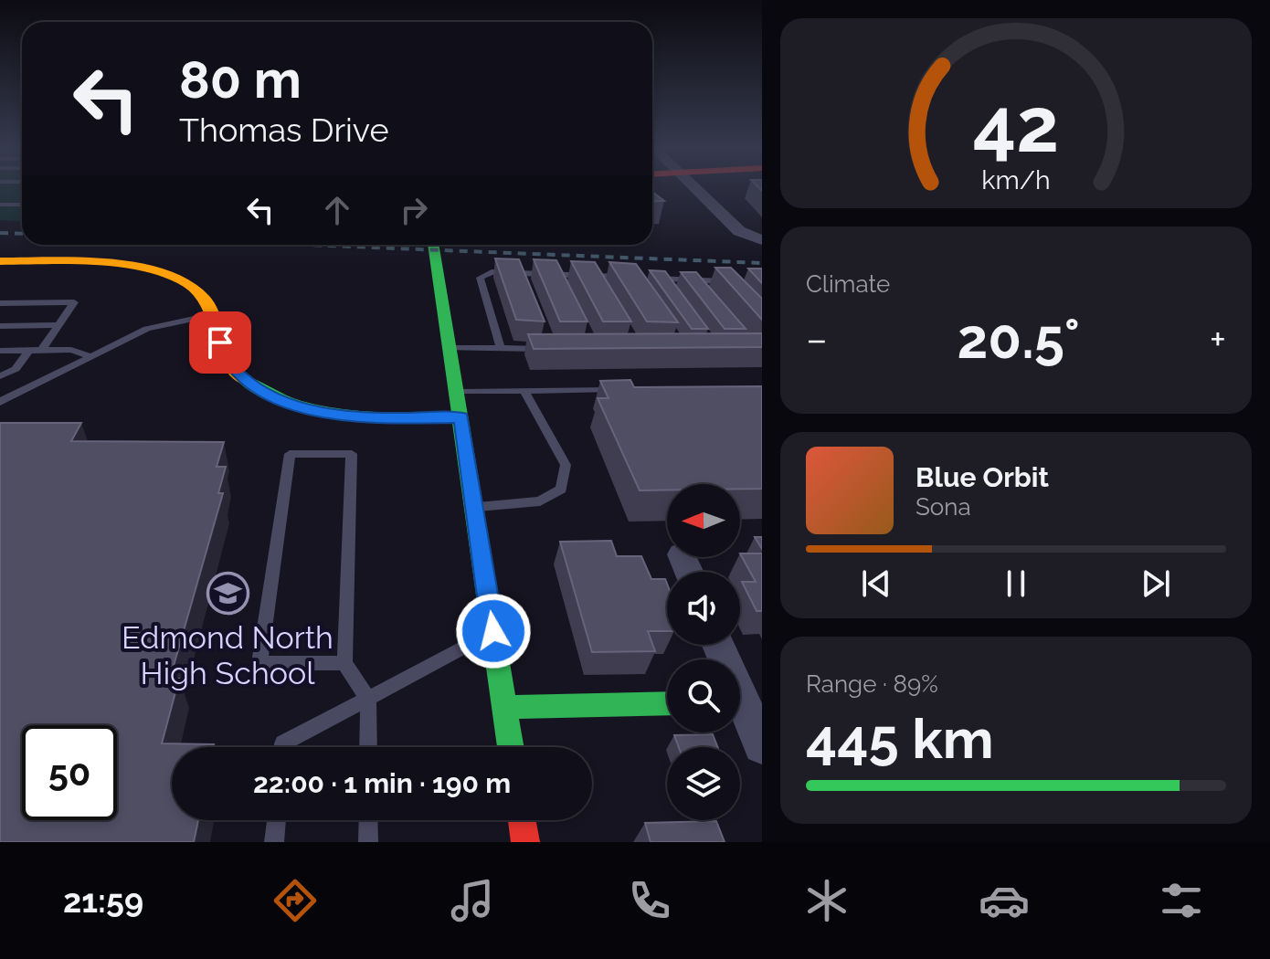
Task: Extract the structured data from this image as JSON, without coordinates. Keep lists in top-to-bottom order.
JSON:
{
  "places": {
    "school or university": ["Edmond North High School"]
  },
  "north": "left",
  "page": {
    "turn": ["80 m", "Thomas Drive"],
    "tile": [
      "Climate",
      ["Range · 89%", "445 km"]
    ],
    "heat": ["−", "20.5°", "+"],
    "song": ["Blue Orbit", "Sona"],
    "limit": "50",
    "trip": "22:00 · 1 min · 190 m",
    "tabs": "21:59",
    "gauge": ["42", "km/h"]
  }
}
